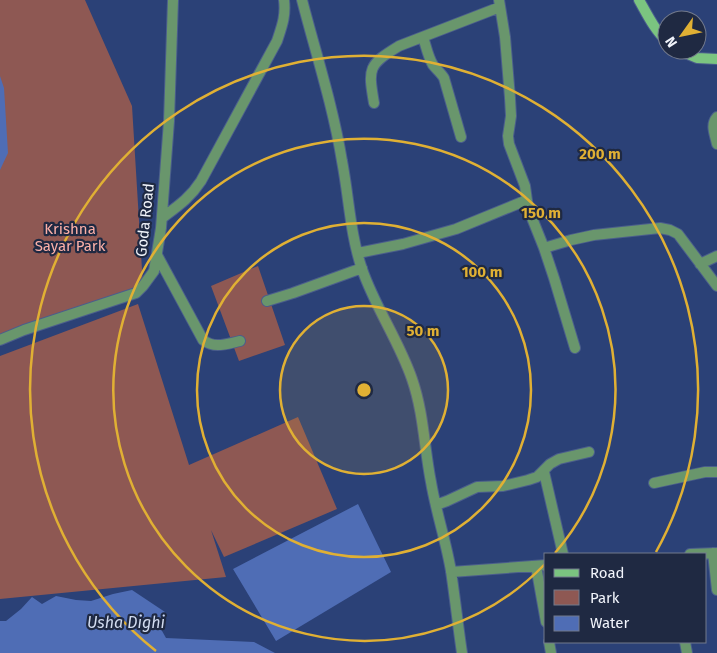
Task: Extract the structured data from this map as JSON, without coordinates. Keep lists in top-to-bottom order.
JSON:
{
  "streets": {
    "street": ["Goda Road"]
  },
  "water": ["Usha Dighi"],
  "parks": ["Krishna Sayar Park"],
  "legend": ["Road", "Park", "Water"],
  "north": "bottom left",
  "rings": [
    "200 m",
    "150 m",
    "100 m",
    "50 m"
  ]
}
